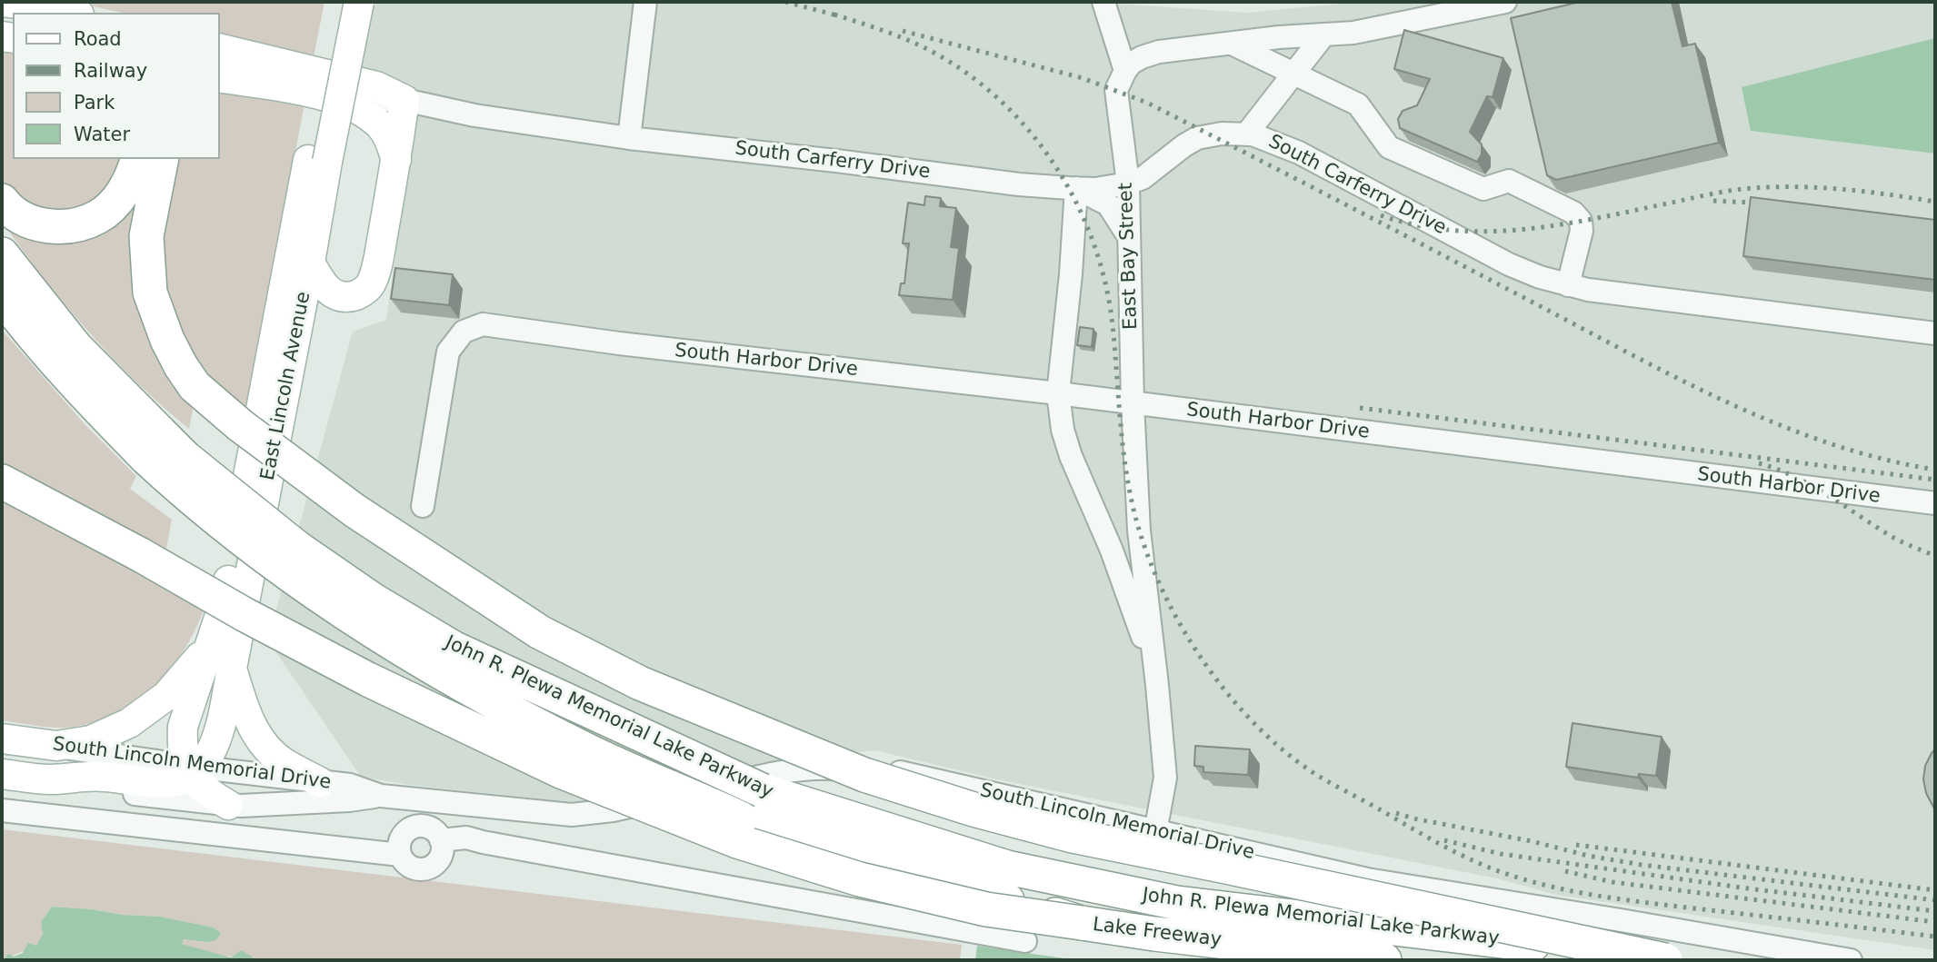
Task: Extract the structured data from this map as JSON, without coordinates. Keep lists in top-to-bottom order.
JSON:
{
  "streets": {
    "highway": ["John R. Plewa Memorial Lake Parkway", "Lake Freeway"],
    "main road": ["South Carferry Drive", "East Lincoln Avenue", "South Lincoln Memorial Drive"],
    "street": ["East Bay Street", "South Harbor Drive"]
  },
  "crossings": [
    ["South Carferry Drive", "East Bay Street"],
    ["East Bay Street", "South Harbor Drive"],
    ["East Bay Street", "South Lincoln Memorial Drive"],
    ["East Lincoln Avenue", "South Lincoln Memorial Drive"],
    ["John R. Plewa Memorial Lake Parkway", "Lake Freeway"]
  ],
  "legend": [
    "Road",
    "Railway",
    "Park",
    "Water"
  ]
}
